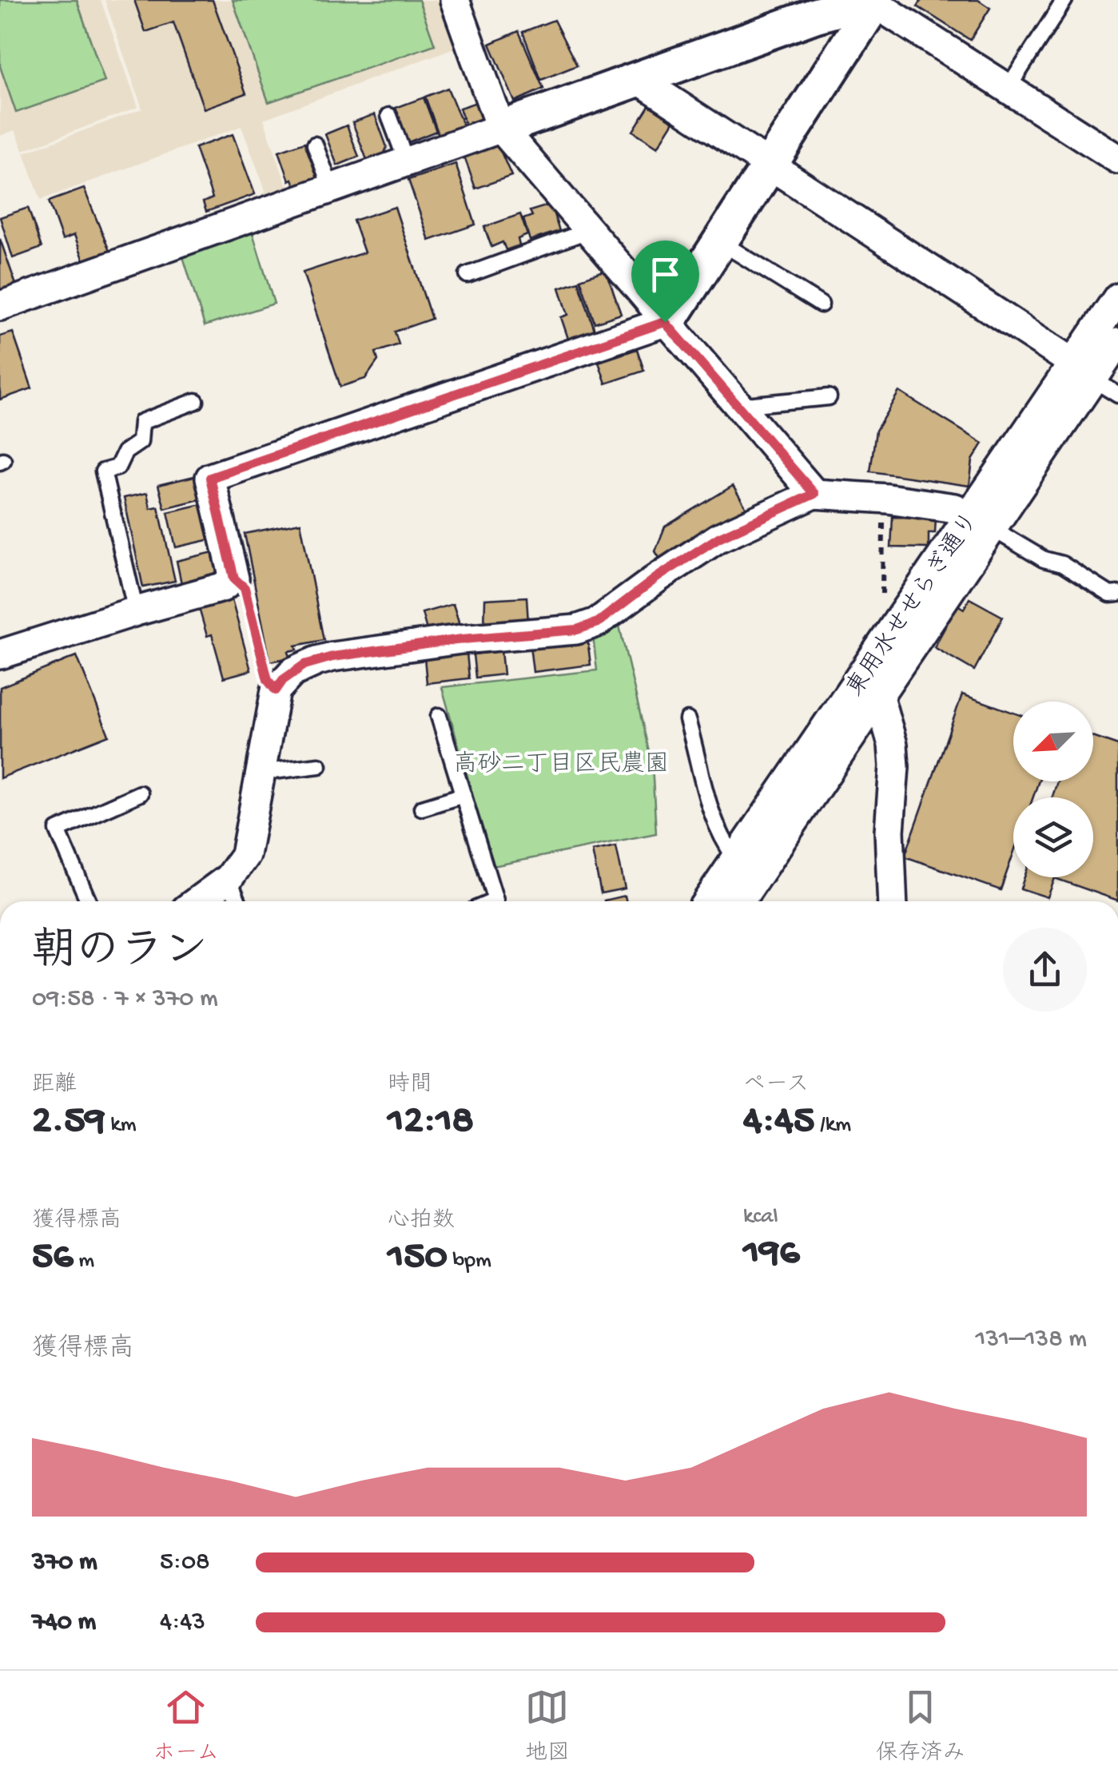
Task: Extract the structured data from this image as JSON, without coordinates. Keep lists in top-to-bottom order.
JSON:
{
  "streets": {
    "street": ["東用水せせらぎ通り"]
  },
  "parks": ["高砂二丁目区民農園"],
  "north": "bottom left",
  "page": {
    "heading": ["朝のラン", "09:58 · 7 × 370 m"],
    "stats": [
      ["距離", "2.59 km"],
      ["時間", "12:18"],
      ["ペース", "4:45 /km"],
      ["獲得標高", "56 m"],
      ["心拍数", "150 bpm"],
      ["kcal", "196"]
    ],
    "chart": ["獲得標高", "131–138 m"],
    "list": [
      {
        "name": "370 m",
        "note": "5:08"
      },
      {
        "name": "740 m",
        "note": "4:43"
      }
    ],
    "tabs": ["ホーム", "地図", "保存済み"]
  }
}
